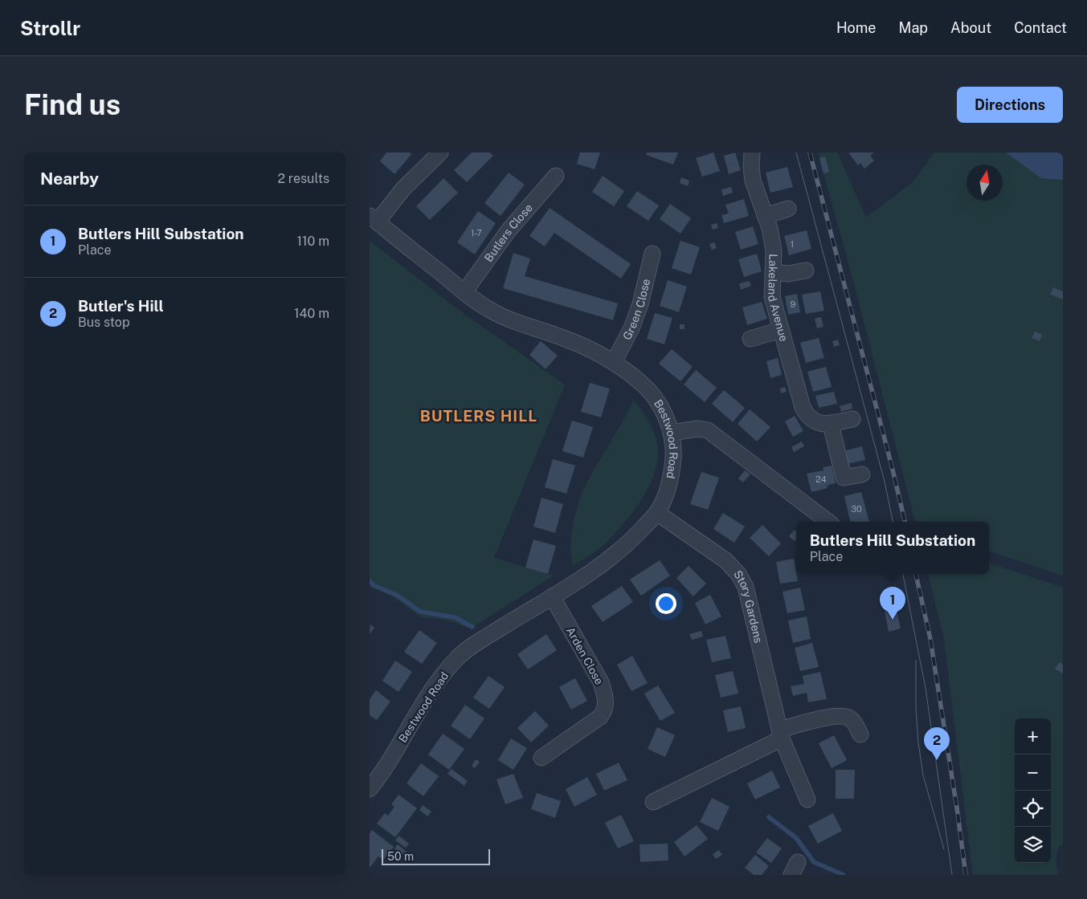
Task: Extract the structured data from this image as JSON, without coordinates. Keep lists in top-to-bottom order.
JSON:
{
  "streets": {
    "street": [
      "Butlers Close",
      "Lakeland Avenue",
      "Green Close",
      "Bestwood Road",
      "Story Gardens",
      "Arden Close"
    ]
  },
  "crossings": [
    ["Butlers Close", "Bestwood Road"],
    ["Green Close", "Bestwood Road"],
    ["Bestwood Road", "Story Gardens"],
    ["Bestwood Road", "Arden Close"]
  ],
  "districts": ["BUTLERS HILL"],
  "house_numbers": [
    "1-7",
    "1",
    "9",
    "24",
    "30"
  ],
  "scale_bar": "50 m",
  "north": "top",
  "page": {
    "header": "Strollr",
    "nav": [
      "Home",
      "Map",
      "About",
      "Contact"
    ],
    "buttons": "Directions",
    "title": "Find us",
    "heading": ["Nearby", "2 results"],
    "list": [
      {
        "mark": "1",
        "name": "Butlers Hill Substation",
        "note": "Place",
        "value": "110 m"
      },
      {
        "mark": "2",
        "name": "Butler's Hill",
        "note": "Bus stop",
        "value": "140 m"
      }
    ],
    "popup": ["Butlers Hill Substation", "Place"],
    "pins": ["1", "2"],
    "map_buttons": ["+", "−"],
    "scale": "50 m"
  }
}
